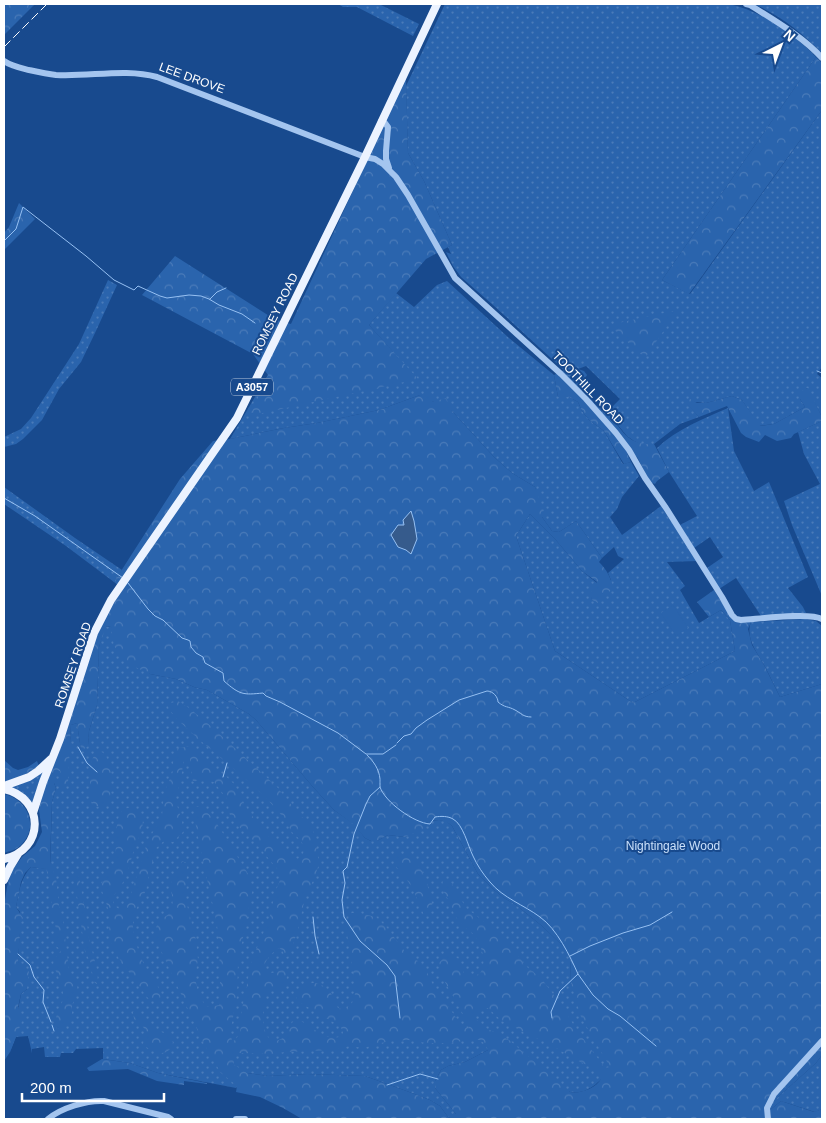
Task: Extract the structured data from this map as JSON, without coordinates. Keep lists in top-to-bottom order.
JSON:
{
  "streets": {
    "main road": ["ROMSEY ROAD", "A3057"],
    "street": ["LEE DROVE", "TOOTHILL ROAD"]
  },
  "crossings": [
    ["LEE DROVE", "ROMSEY ROAD"],
    ["LEE DROVE", "TOOTHILL ROAD"],
    ["ROMSEY ROAD", "TOOTHILL ROAD"]
  ],
  "parks": ["Nightingale Wood"],
  "scale_bar": "200 m",
  "north": "top right"
}
